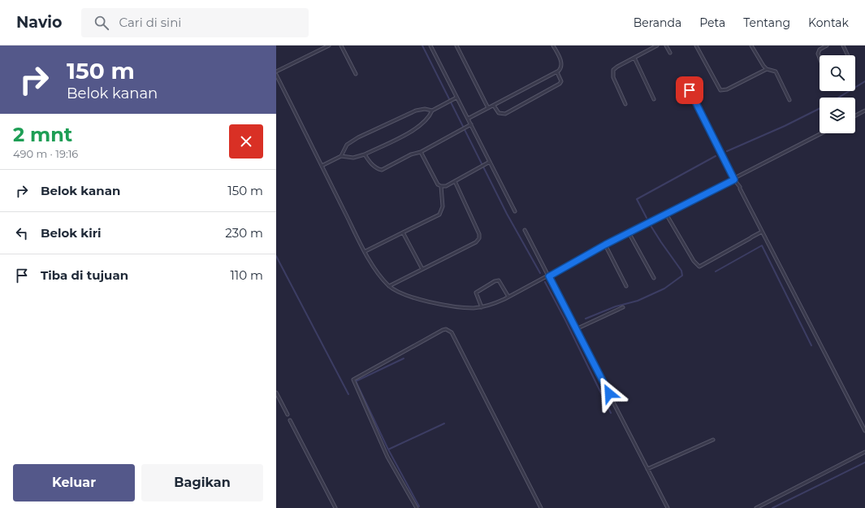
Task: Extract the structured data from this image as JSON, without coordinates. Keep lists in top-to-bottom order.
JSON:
{
  "page": {
    "header": "Navio",
    "search": "Cari di sini",
    "nav": [
      "Beranda",
      "Peta",
      "Tentang",
      "Kontak"
    ],
    "turn": ["150 m", "Belok kanan"],
    "heading": ["2 mnt", "490 m · 19:16"],
    "list": [
      {
        "name": "Belok kanan",
        "value": "150 m"
      },
      {
        "name": "Belok kiri",
        "value": "230 m"
      },
      {
        "name": "Tiba di tujuan",
        "value": "110 m"
      }
    ],
    "buttons": ["Keluar", "Bagikan"]
  }
}
